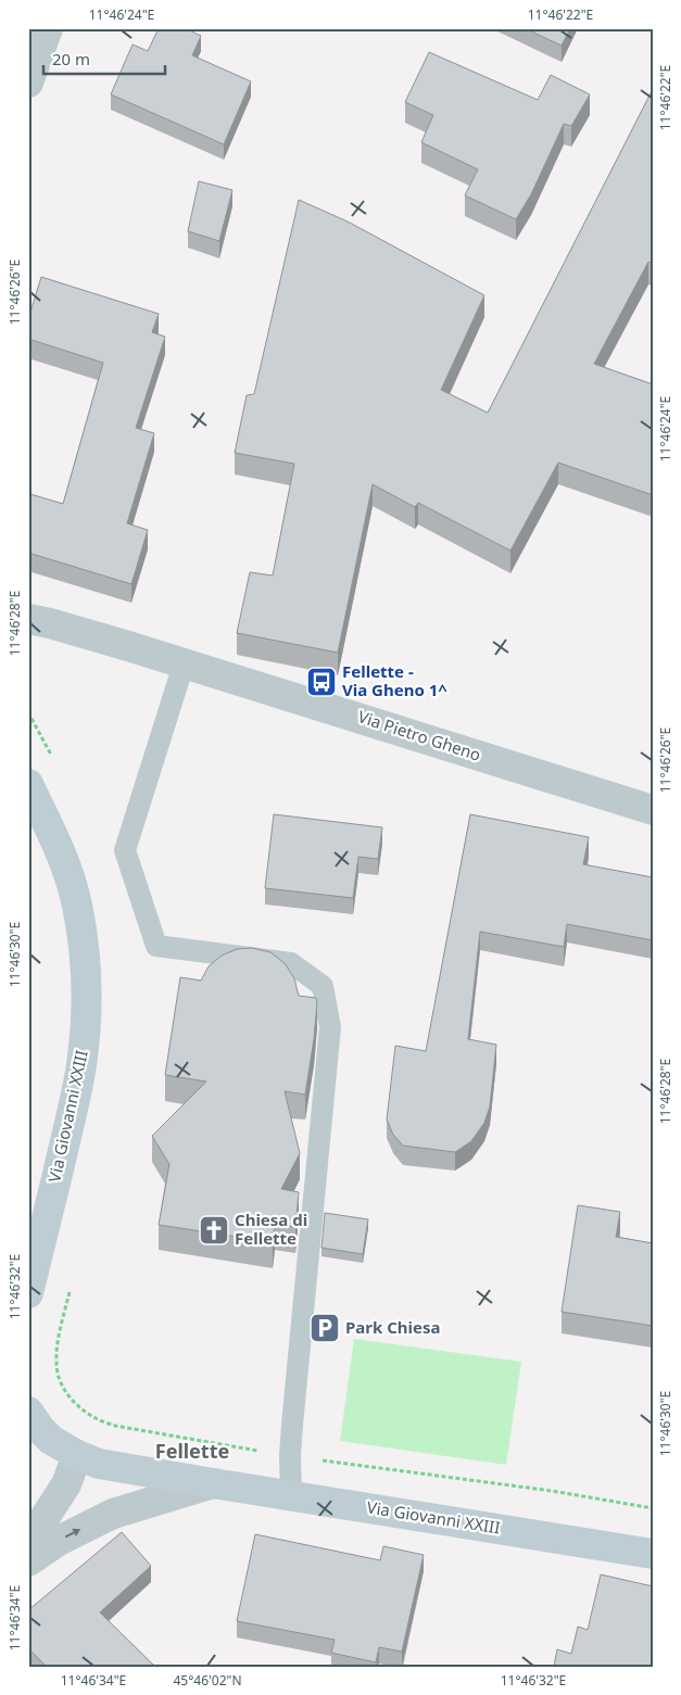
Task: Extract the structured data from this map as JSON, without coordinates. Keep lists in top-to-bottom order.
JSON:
{
  "streets": {
    "main road": ["Via Giovanni XXIII"],
    "street": ["Via Pietro Gheno"]
  },
  "districts": ["Fellette"],
  "places": {
    "bus stop": ["Fellette - Via Gheno 1^"],
    "church": ["Chiesa di Fellette"],
    "parking": ["Park Chiesa"]
  },
  "scale_bar": "20 m",
  "coordinates": [
    "11°46'24\"E",
    "11°46'22\"E",
    "11°46'26\"E",
    "11°46'28\"E",
    "11°46'30\"E",
    "11°46'32\"E",
    "11°46'34\"E",
    "45°46'02\"N"
  ]
}
